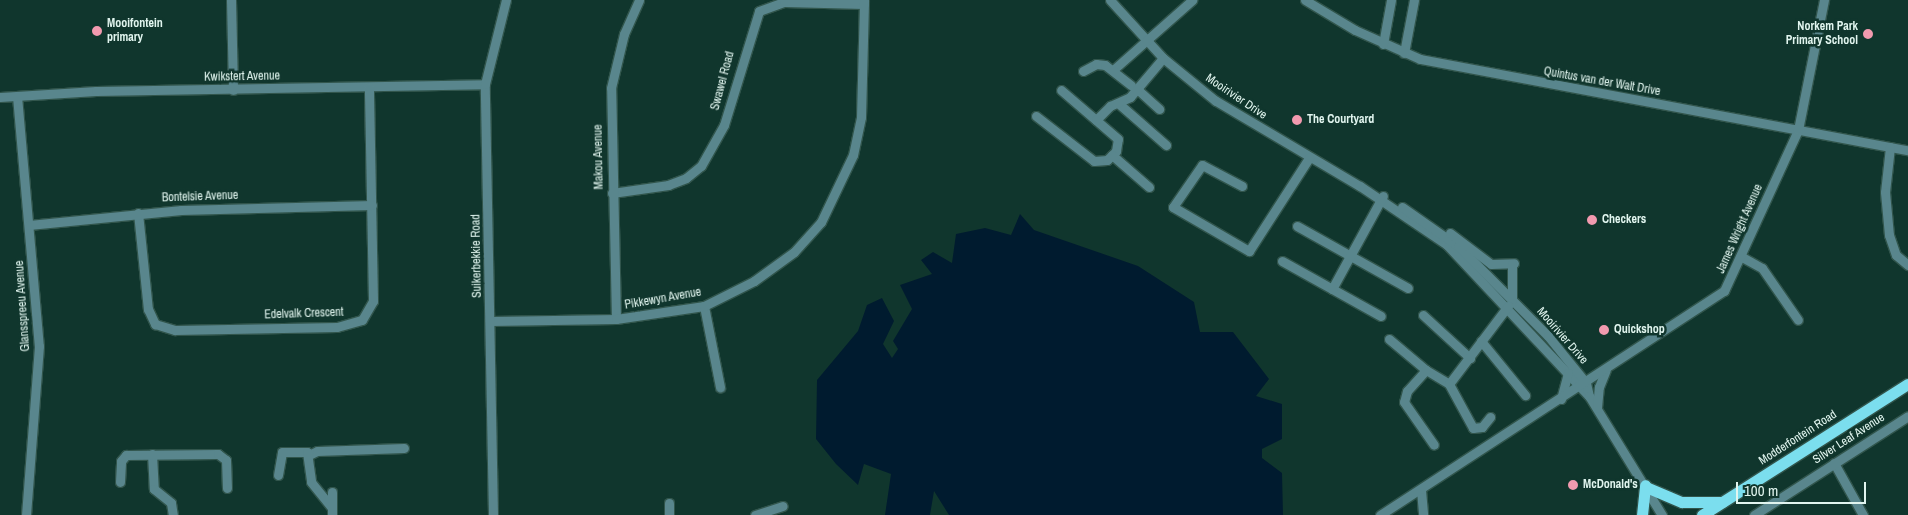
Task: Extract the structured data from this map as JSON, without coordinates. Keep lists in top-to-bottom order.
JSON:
{
  "streets": {
    "main road": ["Modderfontein Road"],
    "street": [
      "Kwikstert Avenue",
      "Swawel Road",
      "Quintus van der Walt Drive",
      "Mooirivier Drive",
      "Makou Avenue",
      "Bontelsie Avenue",
      "James Wright Avenue",
      "Suikerbekkie Road",
      "Pikkewyn Avenue",
      "Glansspreeu Avenue",
      "Edelvalk Crescent",
      "Silver Leaf Avenue"
    ]
  },
  "crossings": [
    ["Kwikstert Avenue", "Suikerbekkie Road"],
    ["Kwikstert Avenue", "Glansspreeu Avenue"],
    ["Kwikstert Avenue", "Edelvalk Crescent"],
    ["Swawel Road", "Makou Avenue"],
    ["Swawel Road", "Pikkewyn Avenue"],
    ["Quintus van der Walt Drive", "James Wright Avenue"],
    ["Mooirivier Drive", "James Wright Avenue"],
    ["Makou Avenue", "Pikkewyn Avenue"],
    ["Bontelsie Avenue", "Glansspreeu Avenue"],
    ["Bontelsie Avenue", "Edelvalk Crescent"],
    ["Suikerbekkie Road", "Pikkewyn Avenue"]
  ],
  "places": [
    "Mooifontein primary",
    "Norkem Park Primary School",
    "The Courtyard",
    "Checkers",
    "Quickshop",
    "McDonald's"
  ],
  "scale_bar": "100 m"
}
